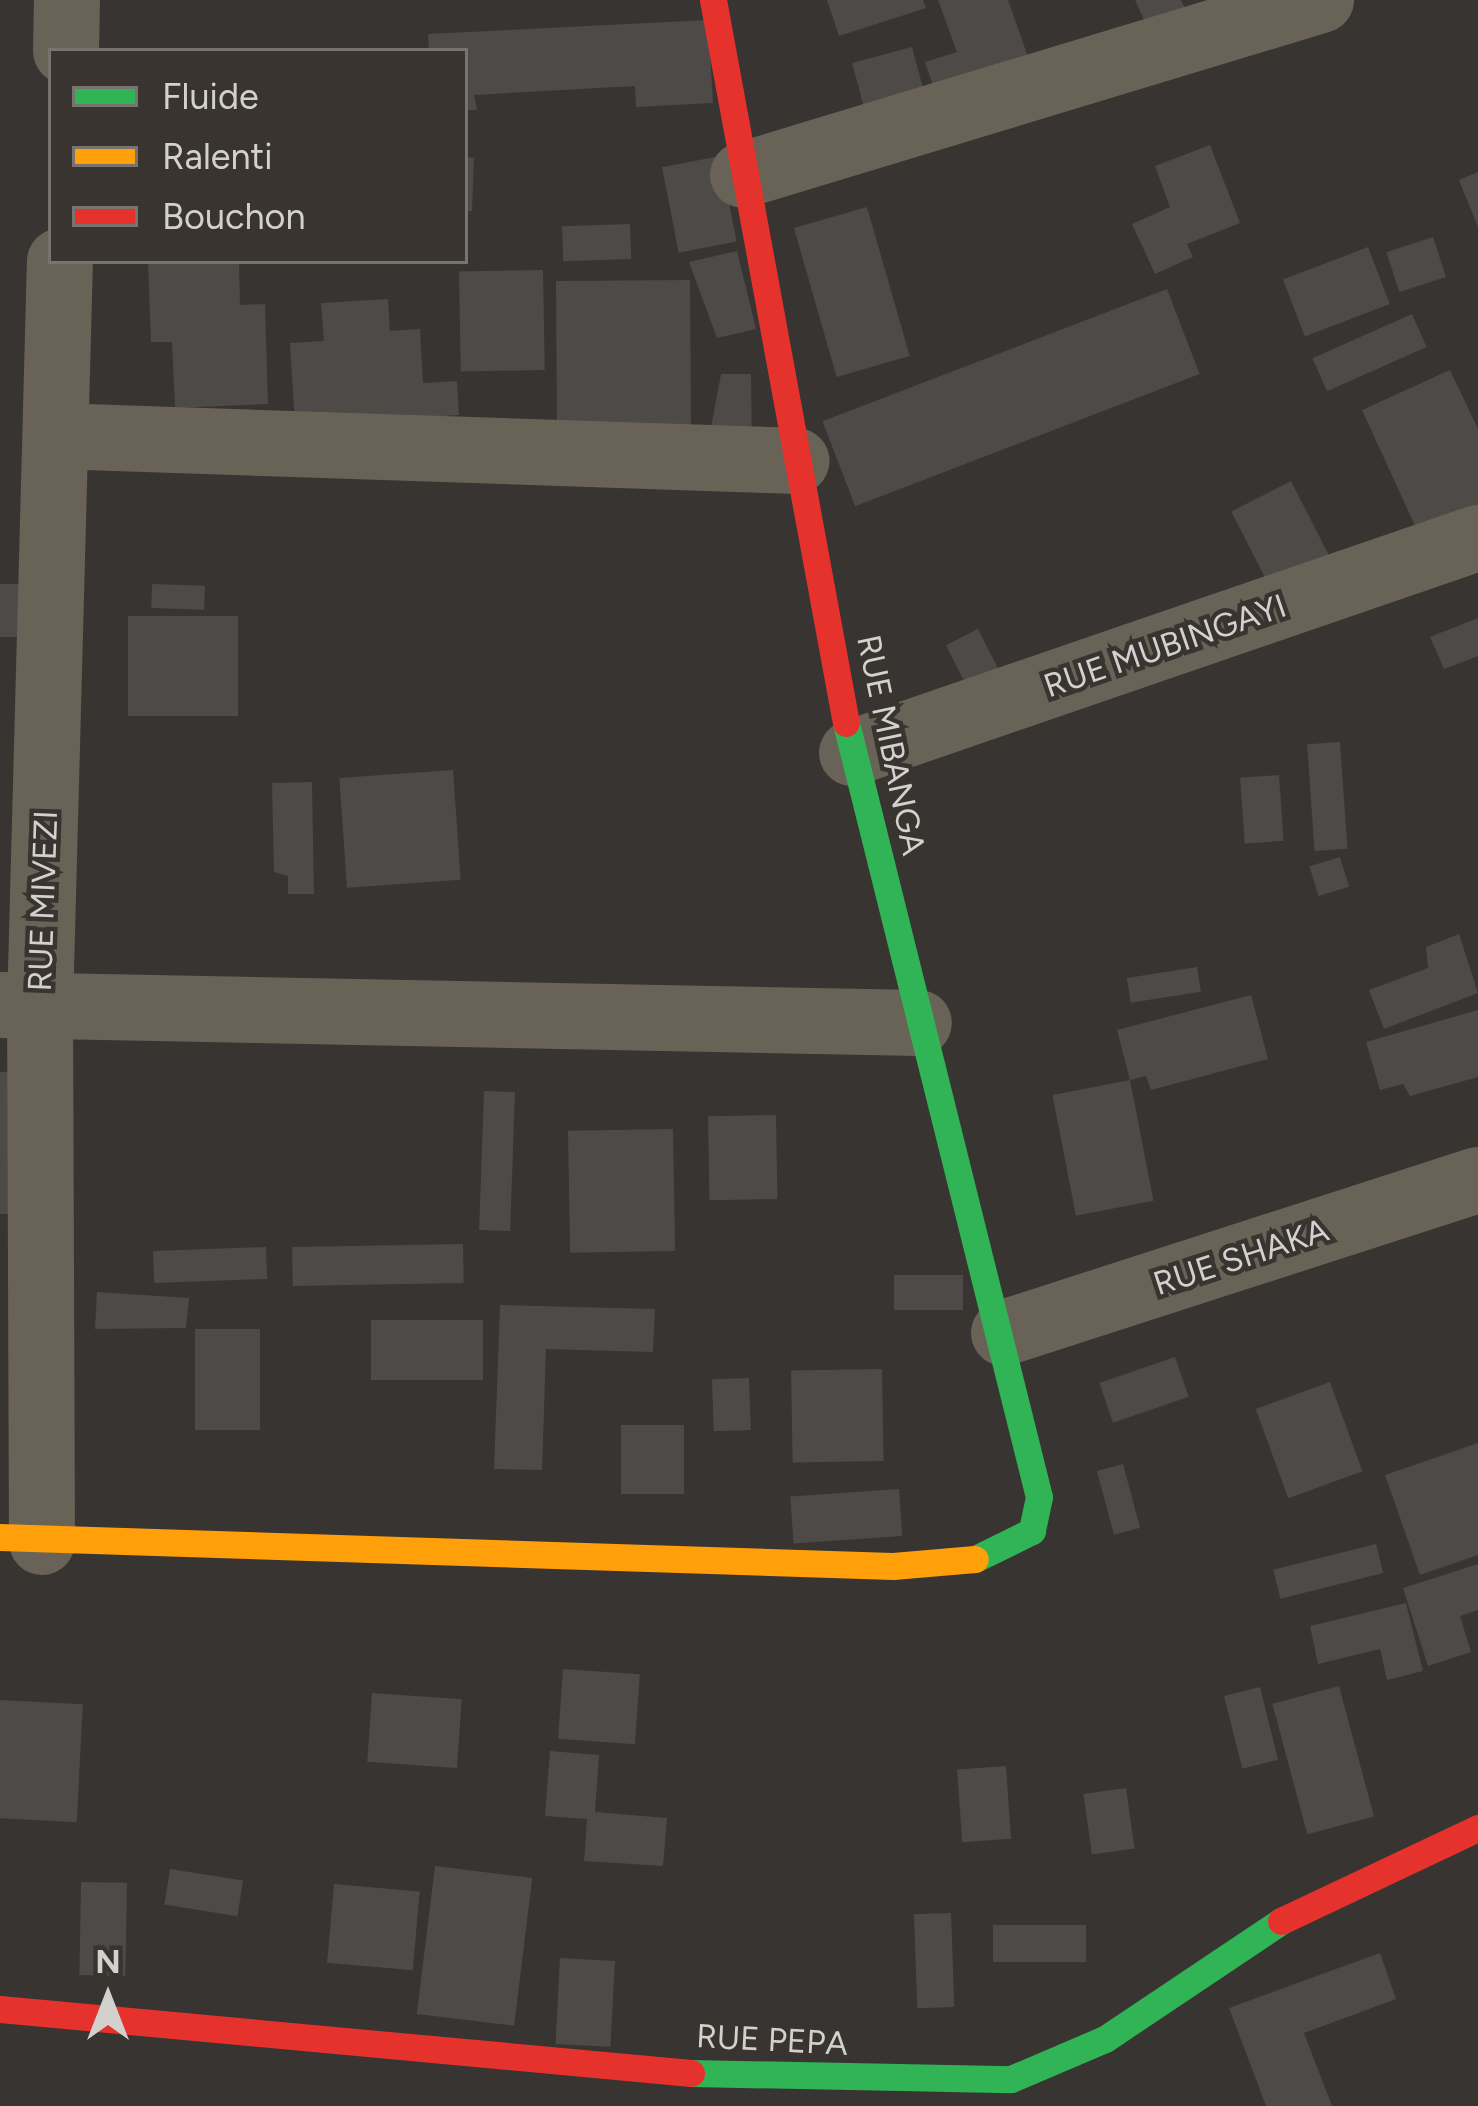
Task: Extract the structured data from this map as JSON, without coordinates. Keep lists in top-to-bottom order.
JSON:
{
  "streets": {
    "street": [
      "RUE MUBINGAYI",
      "RUE MIBANGA",
      "RUE MIVEZI",
      "RUE SHAKA",
      "RUE PEPA"
    ]
  },
  "crossings": [
    ["RUE MUBINGAYI", "RUE MIBANGA"],
    ["RUE MIBANGA", "RUE MIVEZI"],
    ["RUE MIBANGA", "RUE SHAKA"]
  ],
  "legend": ["Fluide", "Ralenti", "Bouchon"],
  "north": "top"
}
